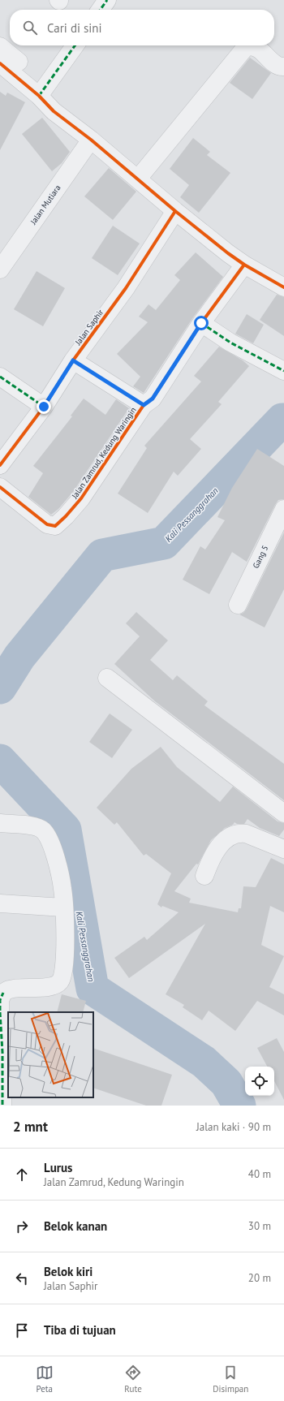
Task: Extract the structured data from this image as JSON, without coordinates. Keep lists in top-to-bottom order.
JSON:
{
  "streets": {
    "street": [
      "Jalan Mutiara",
      "Jalan Saphir",
      "Jalan Zamrud, Kedung Waringin",
      "Gang 5"
    ]
  },
  "water": ["Kali Pessanggrahan"],
  "page": {
    "search": "Cari di sini",
    "heading": ["2 mnt", "Jalan kaki · 90 m"],
    "list": [
      ["Lurus", "Jalan Zamrud, Kedung Waringin", "40 m"],
      ["Belok kanan", "30 m"],
      ["Belok kiri", "Jalan Saphir", "20 m"],
      "Tiba di tujuan"
    ],
    "nav": ["Peta", "Rute", "Disimpan"]
  }
}
